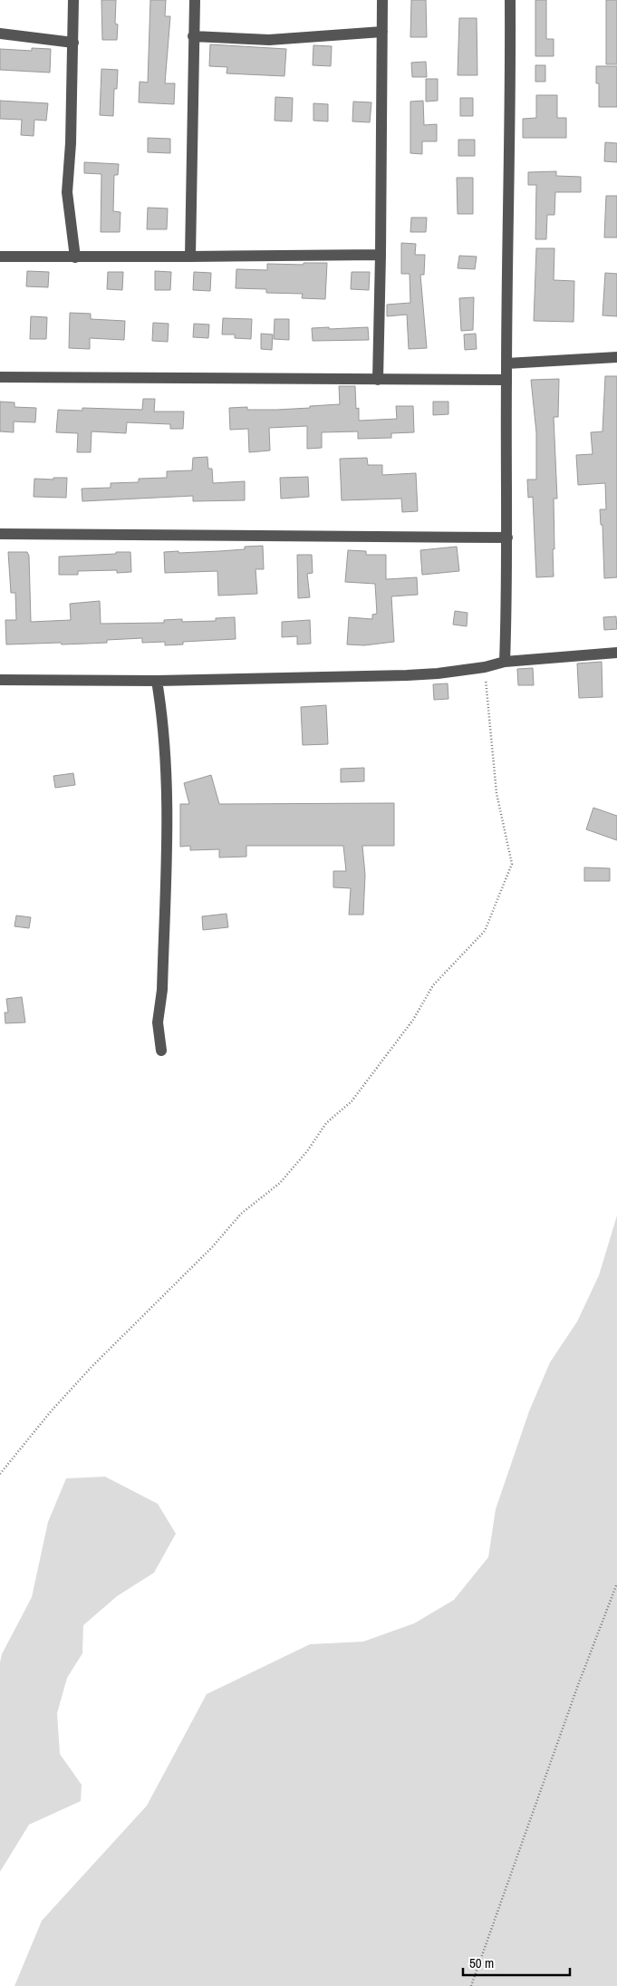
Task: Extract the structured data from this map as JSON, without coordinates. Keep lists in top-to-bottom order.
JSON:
{
  "scale_bar": "50 m"
}
